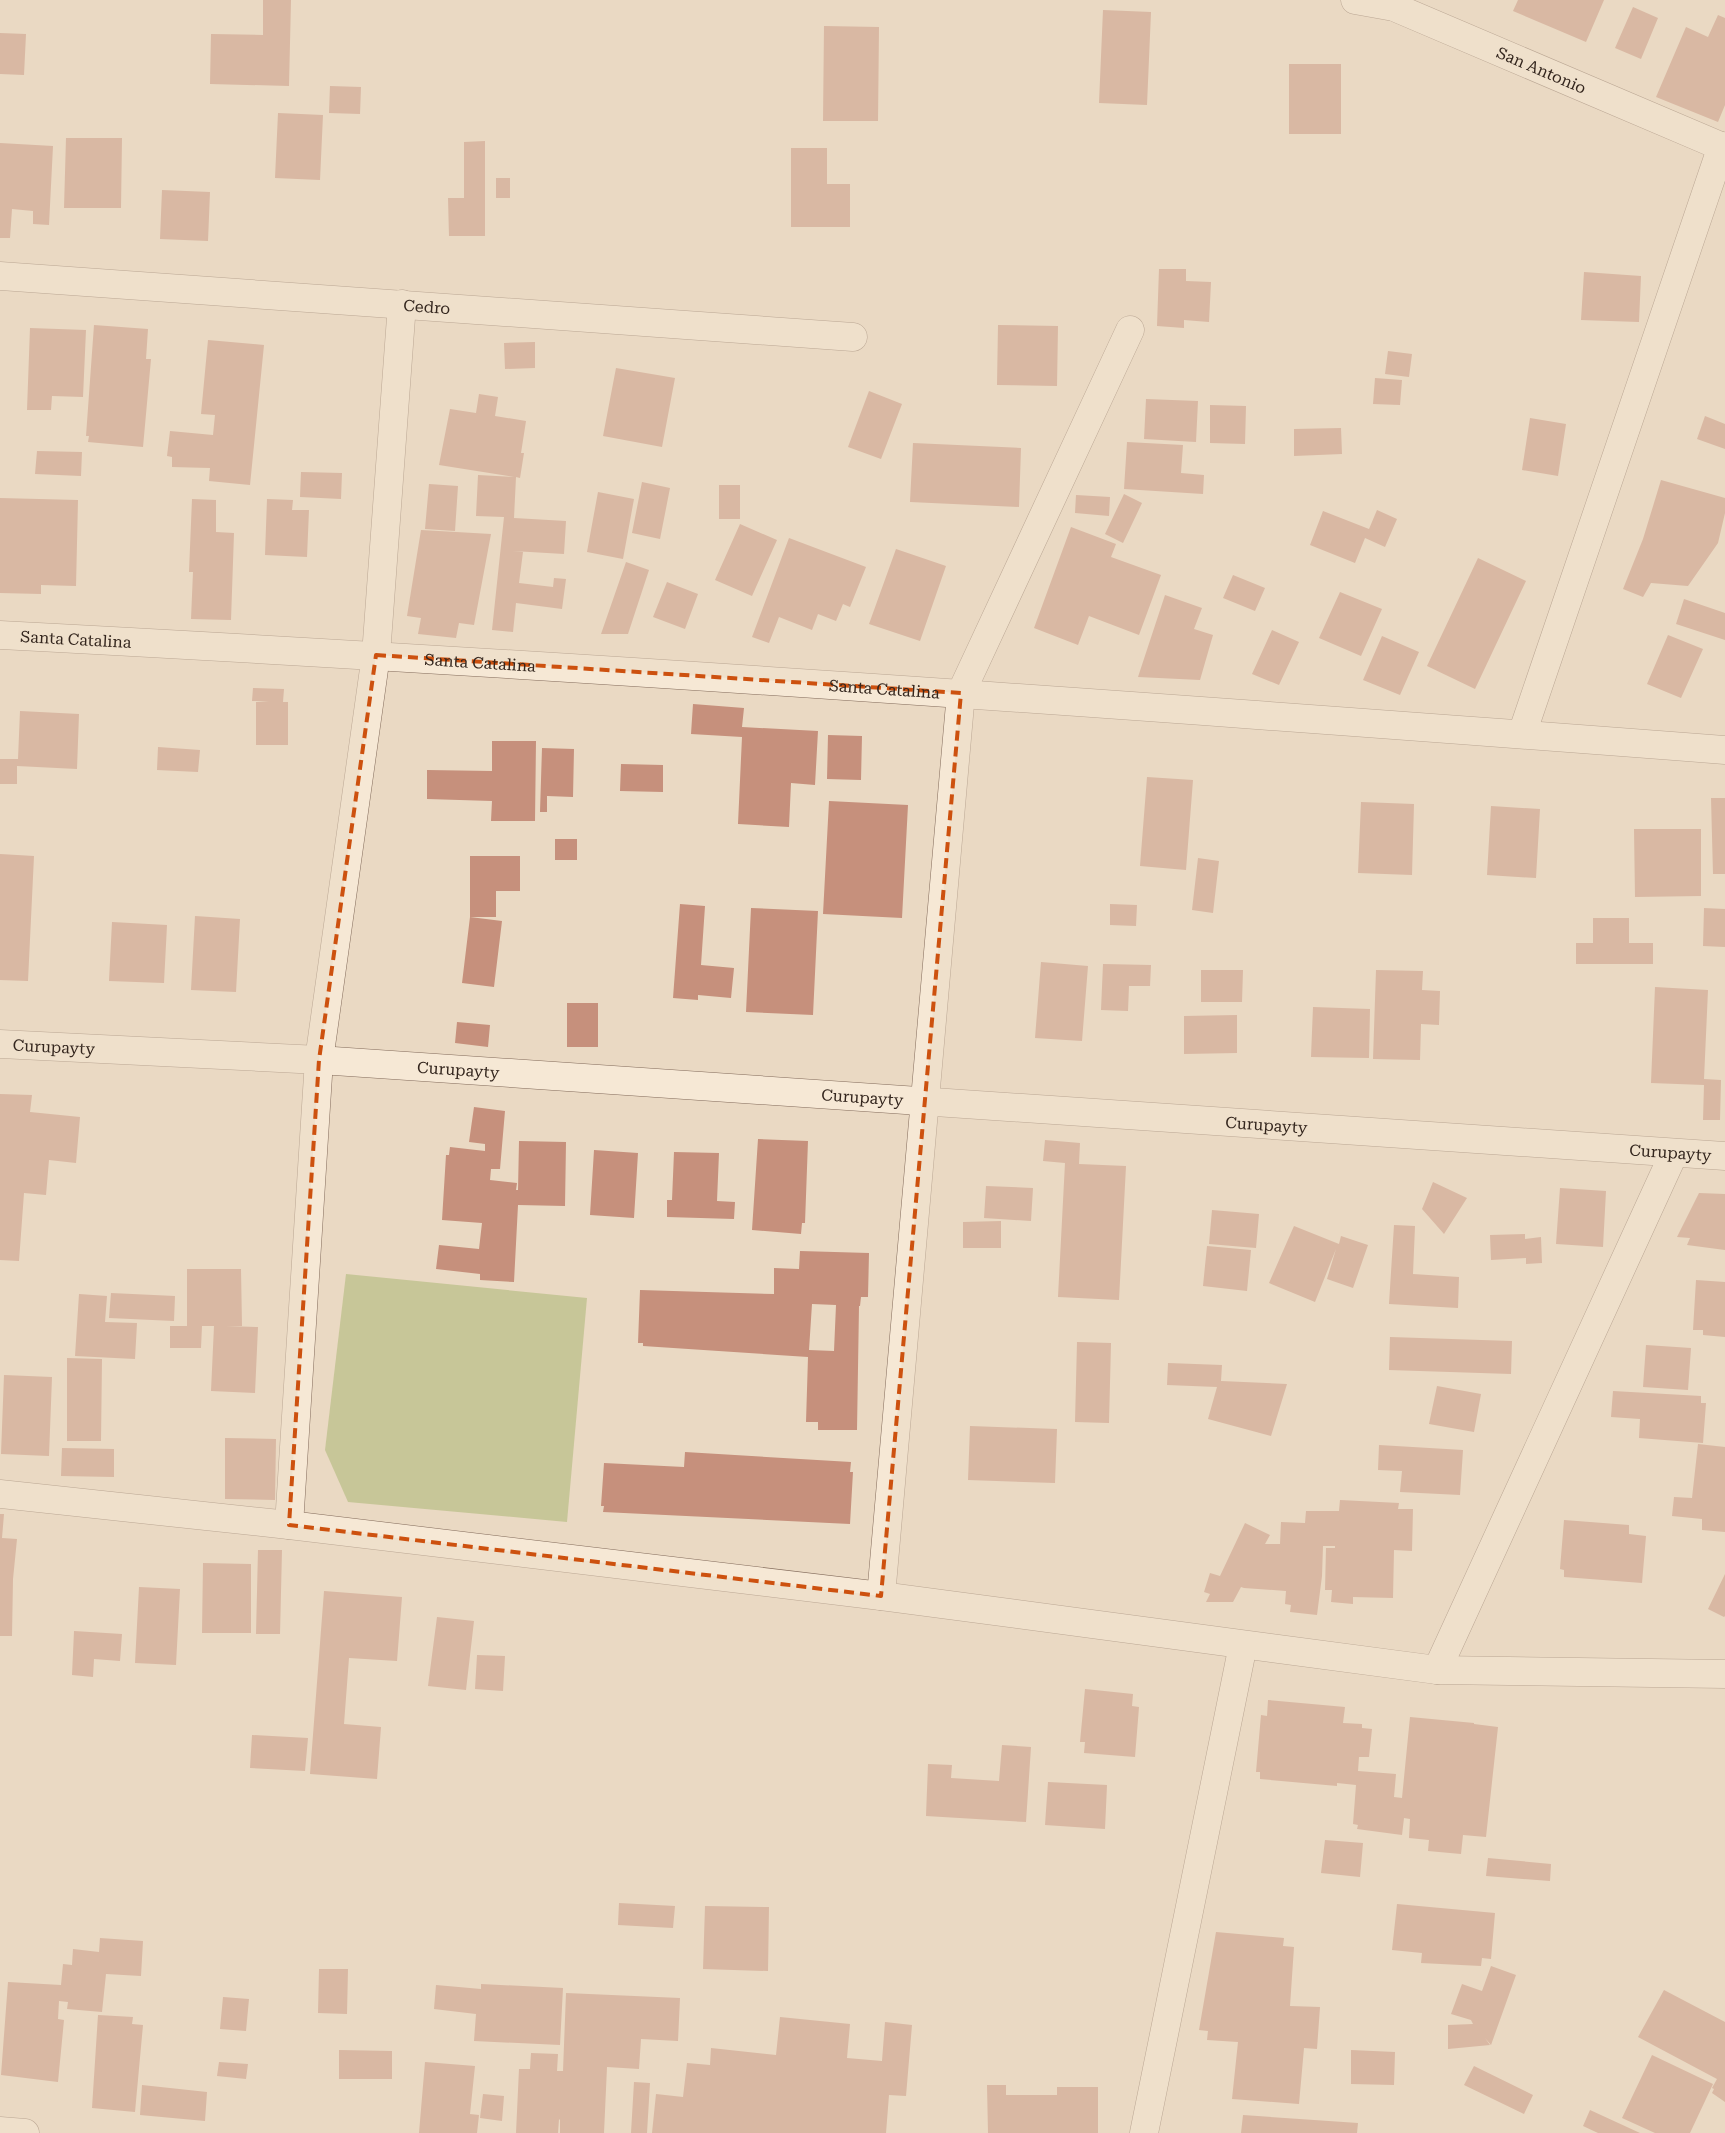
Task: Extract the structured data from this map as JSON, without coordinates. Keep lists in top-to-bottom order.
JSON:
{
  "streets": {
    "street": [
      "San Antonio",
      "Cedro",
      "Santa Catalina",
      "Curupayty"
    ]
  }
}
